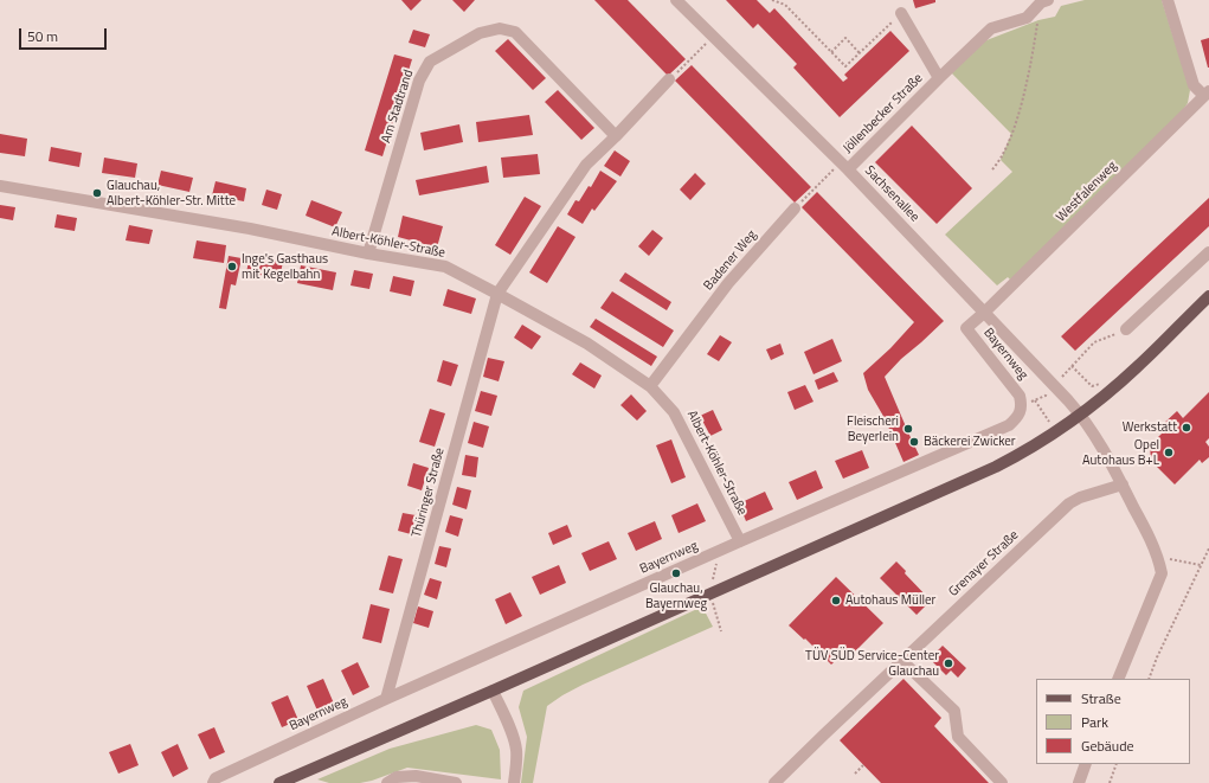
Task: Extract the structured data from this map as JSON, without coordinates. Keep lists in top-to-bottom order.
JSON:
{
  "streets": {
    "street": [
      "Am Stadtrand",
      "Jöllenbecker Straße",
      "Westfalenweg",
      "Sachsenallee",
      "Albert-Köhler-Straße",
      "Badener Weg",
      "Bayernweg",
      "Thüringer Straße",
      "Grenayer Straße"
    ]
  },
  "crossings": [
    ["Am Stadtrand", "Albert-Köhler-Straße"],
    ["Jöllenbecker Straße", "Sachsenallee"],
    ["Westfalenweg", "Sachsenallee"],
    ["Westfalenweg", "Bayernweg"],
    ["Sachsenallee", "Bayernweg"],
    ["Albert-Köhler-Straße", "Badener Weg"],
    ["Albert-Köhler-Straße", "Bayernweg"],
    ["Albert-Köhler-Straße", "Thüringer Straße"],
    ["Bayernweg", "Thüringer Straße"]
  ],
  "places": [
    "Glauchau, Albert-Köhler-Str. Mitte",
    "Inge's Gasthaus mit Kegelbahn",
    "Werkstatt",
    "Fleischeri Beyerlein",
    "Bäckerei Zwicker",
    "Opel Autohaus B+L",
    "Glauchau, Bayernweg",
    "Autohaus Müller",
    "TÜV SÜD Service-Center Glauchau"
  ],
  "legend": ["Straße", "Park", "Gebäude"],
  "scale_bar": "50 m"
}
